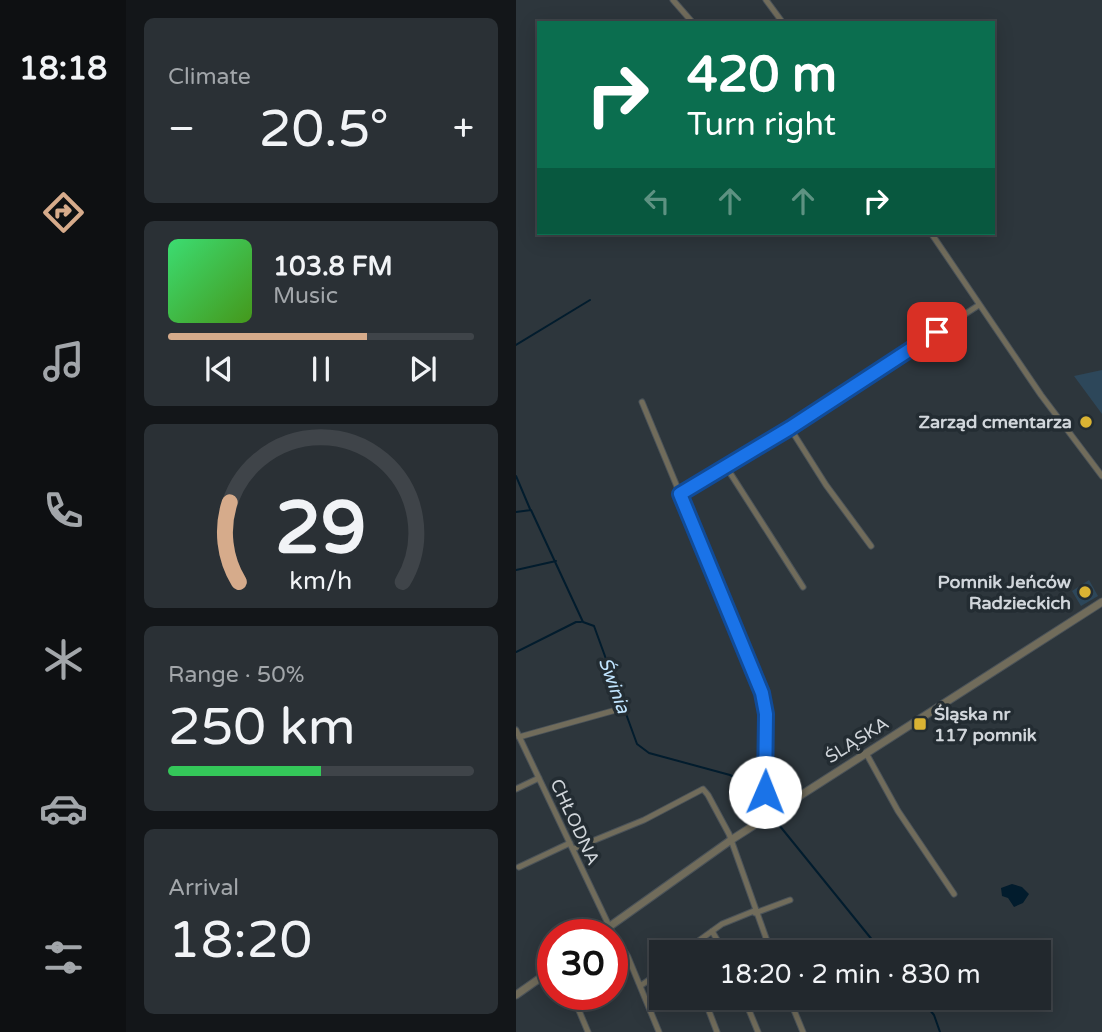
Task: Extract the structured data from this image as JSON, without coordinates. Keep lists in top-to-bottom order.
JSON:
{
  "streets": {
    "street": ["ŚLĄSKA", "CHŁODNA"]
  },
  "water": ["Świnia"],
  "places": {
    "other": ["Zarząd cmentarza", "Pomnik Jeńców Radzieckich"],
    "transit": ["Śląska nr 117 pomnik"]
  },
  "page": {
    "tabs": "18:18",
    "tile": [
      "Climate",
      ["Range · 50%", "250 km"],
      ["Arrival", "18:20"]
    ],
    "turn": ["420 m", "Turn right"],
    "heat": ["−", "20.5°", "+"],
    "song": ["103.8 FM", "Music"],
    "limit": "30",
    "trip": "18:20 · 2 min · 830 m",
    "gauge": ["29", "km/h"]
  }
}
